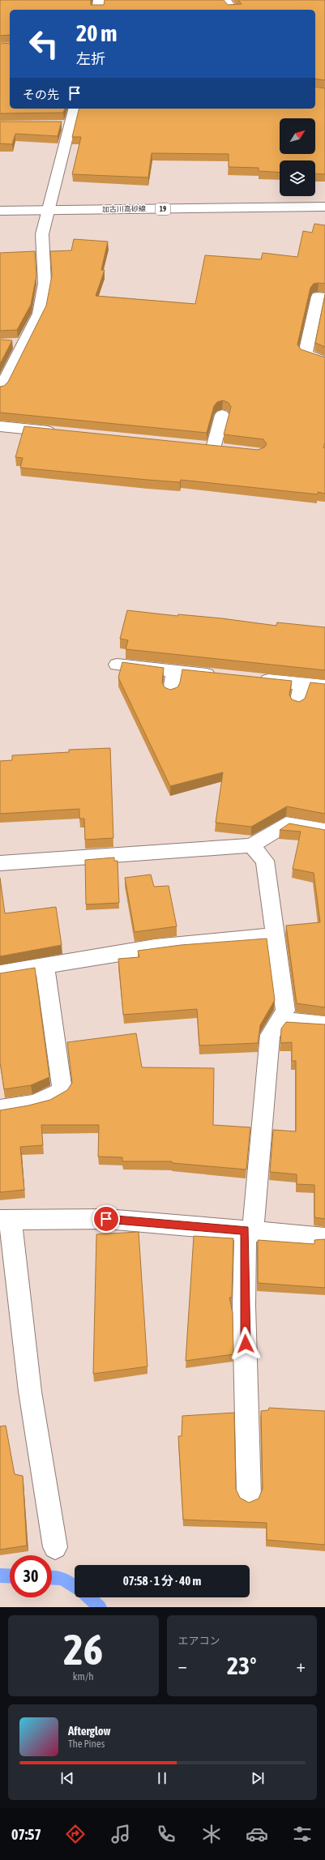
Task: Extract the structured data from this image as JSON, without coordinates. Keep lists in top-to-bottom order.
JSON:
{
  "streets": {
    "street": ["加古川高砂線", "19"]
  },
  "north": "top right",
  "page": {
    "turn": ["20 m", "左折"],
    "then": "その先",
    "limit": "30",
    "trip": "07:58 · 1 分 · 40 m",
    "tile": [
      ["26", "km/h"],
      "エアコン"
    ],
    "heat": ["−", "23°", "+"],
    "song": ["Afterglow", "The Pines"],
    "tabs": "07:57"
  }
}
